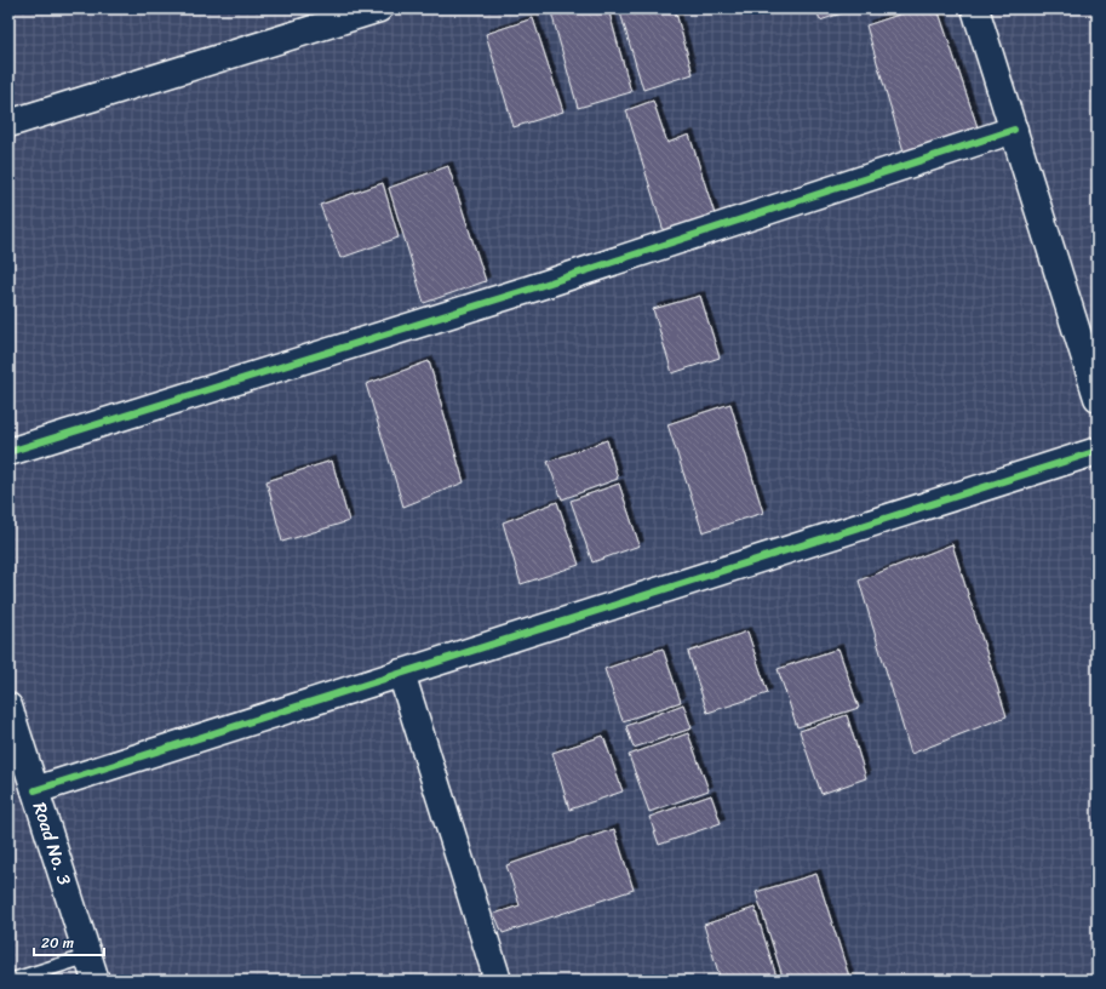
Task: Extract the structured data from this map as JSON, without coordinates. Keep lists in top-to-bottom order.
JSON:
{
  "streets": {
    "street": ["Road No. 3"]
  },
  "scale_bar": "20 m"
}
